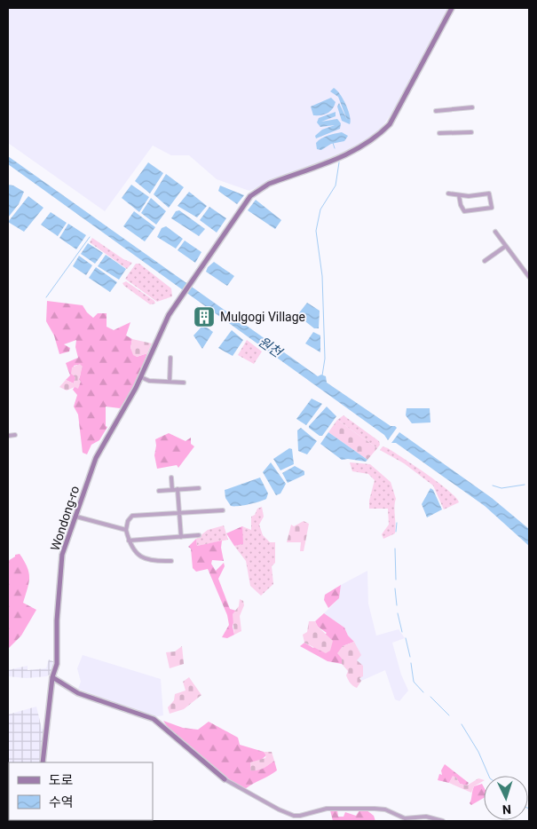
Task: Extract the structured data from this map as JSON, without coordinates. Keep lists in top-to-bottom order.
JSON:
{
  "streets": {
    "street": ["Wondong-ro"]
  },
  "water": ["원천"],
  "places": {
    "building": ["Mulgogi Village"]
  },
  "legend": ["도로", "수역"],
  "north": "bottom"
}
